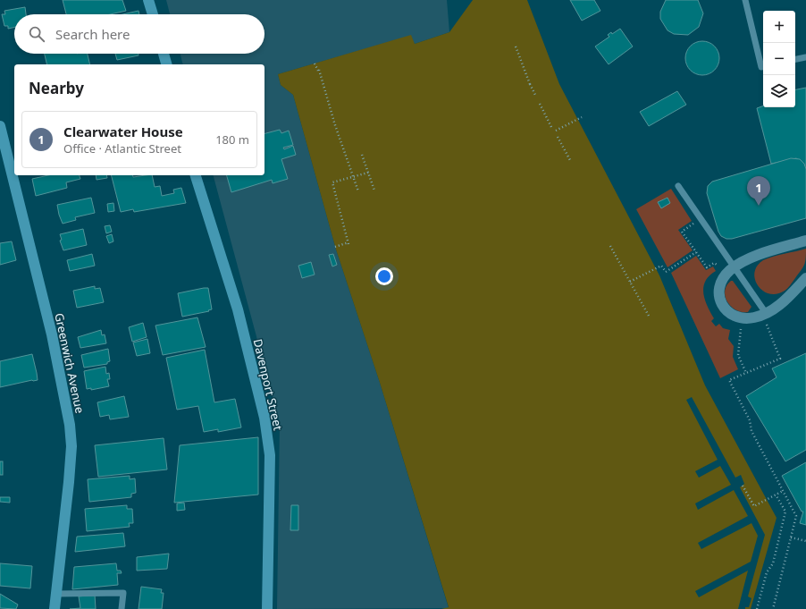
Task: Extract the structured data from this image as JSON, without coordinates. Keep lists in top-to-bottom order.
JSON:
{
  "streets": {
    "main road": ["Greenwich Avenue", "Davenport Street"]
  },
  "page": {
    "map_buttons": ["+", "−"],
    "search": "Search here",
    "heading": "Nearby",
    "list": [
      {
        "mark": "1",
        "name": "Clearwater House",
        "note": "Office · Atlantic Street",
        "value": "180 m"
      }
    ],
    "pins": "1"
  }
}
